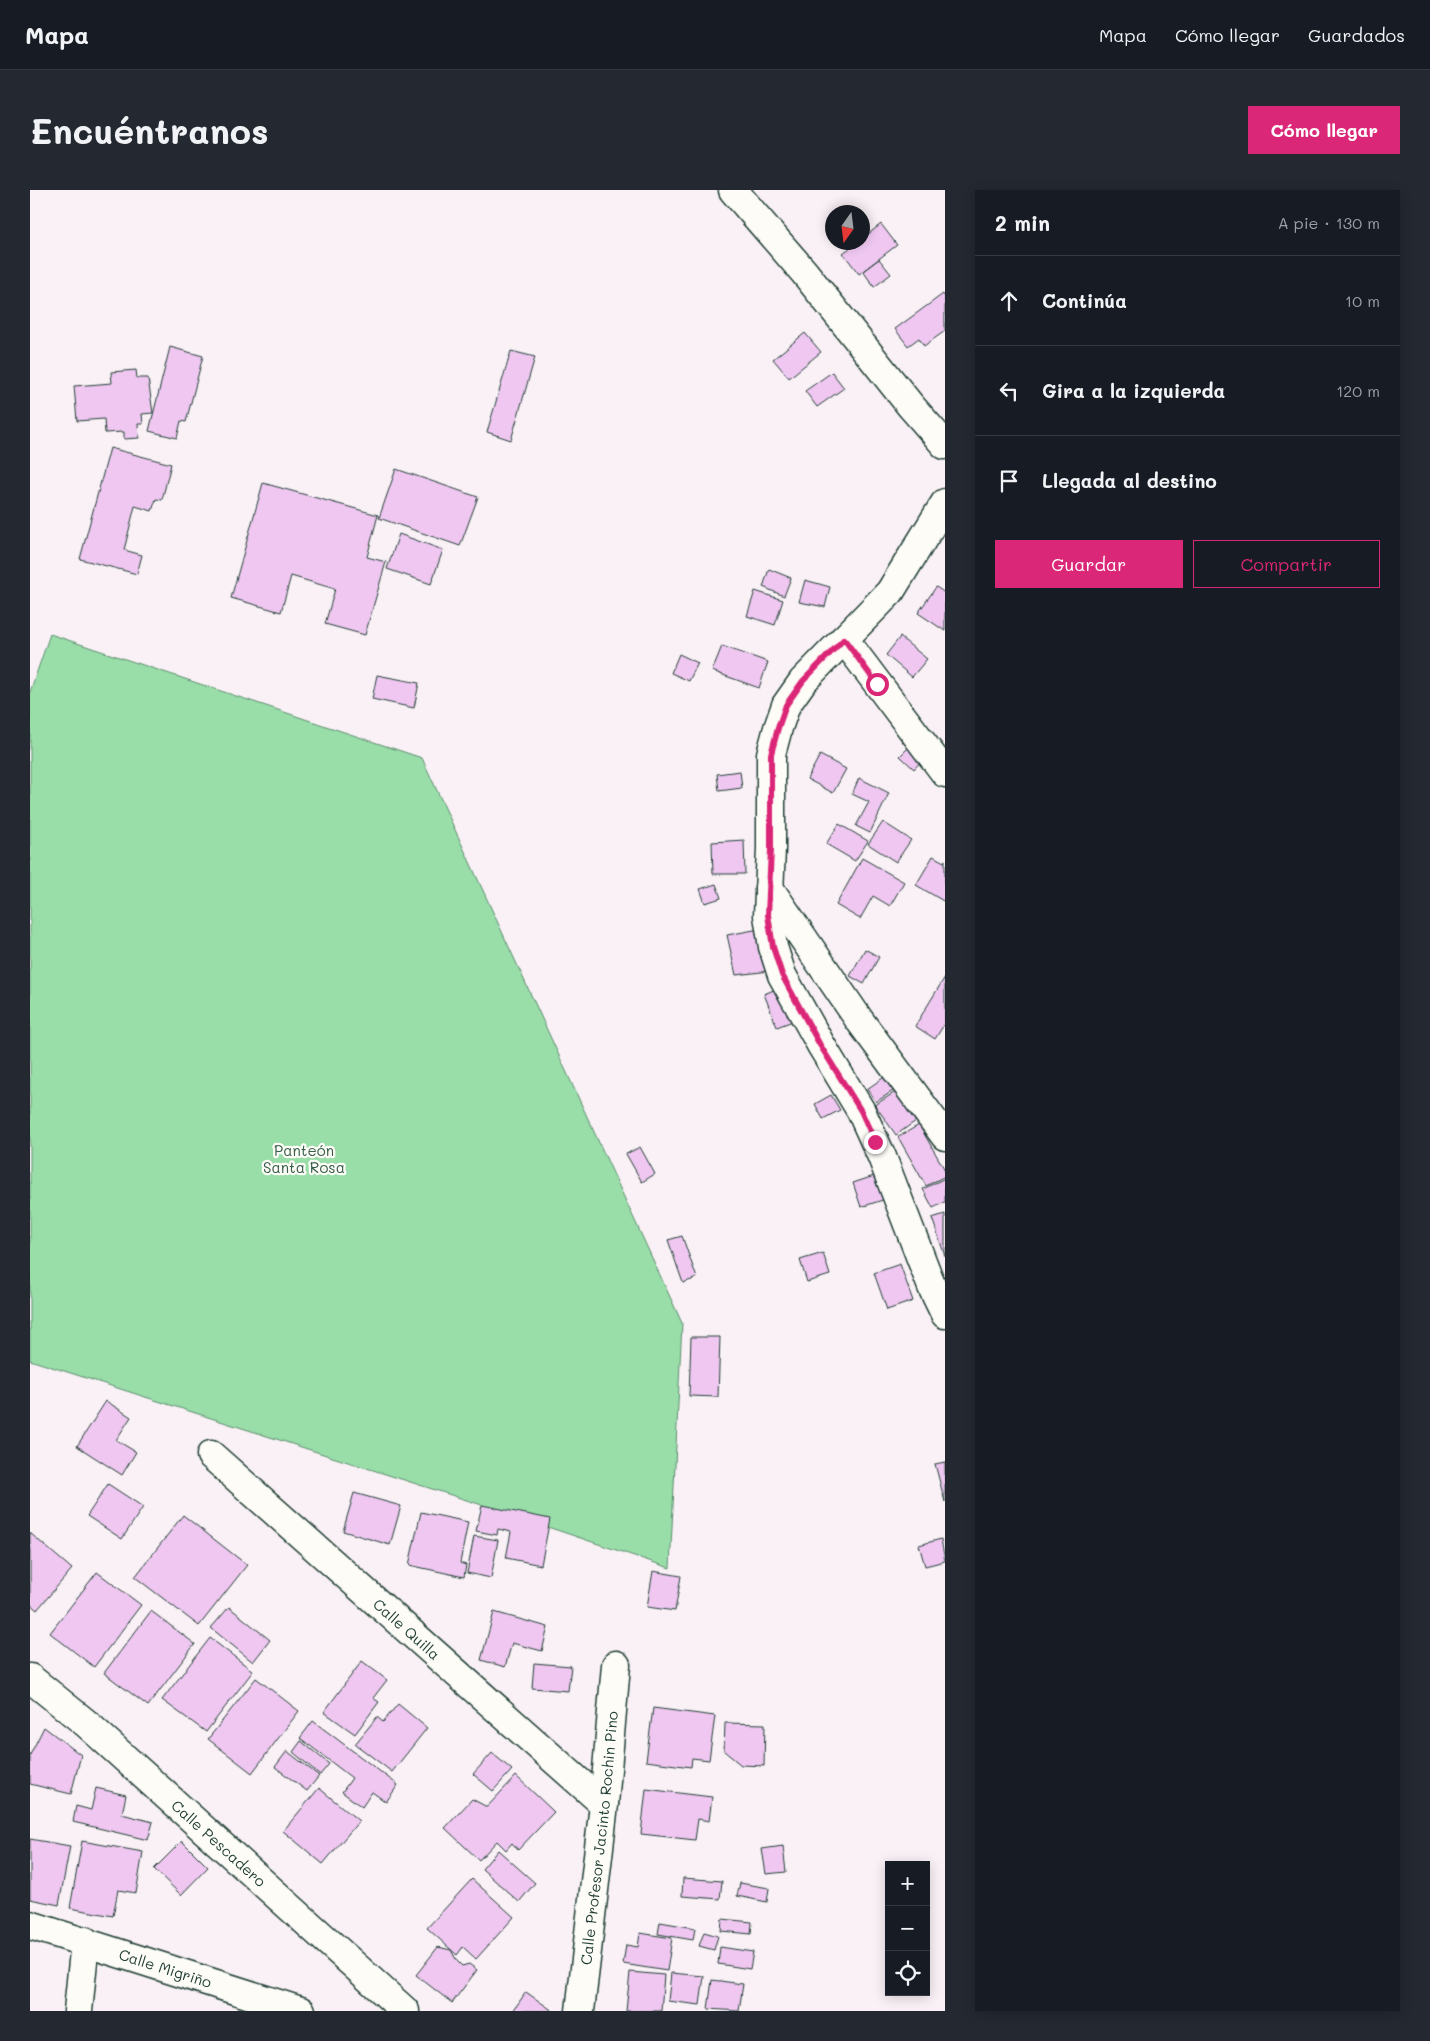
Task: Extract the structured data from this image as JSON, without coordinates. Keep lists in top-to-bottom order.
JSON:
{
  "streets": {
    "street": [
      "Calle Quilla",
      "Calle Profesor Jacinto Rochin Pino",
      "Calle Pescadero",
      "Calle Migriño"
    ]
  },
  "crossings": [
    ["Calle Quilla", "Calle Profesor Jacinto Rochin Pino"]
  ],
  "parks": ["Panteón Santa Rosa"],
  "north": "bottom",
  "page": {
    "header": "Mapa",
    "nav": ["Mapa", "Cómo llegar", "Guardados"],
    "buttons": [
      "Cómo llegar",
      ["Guardar", "Compartir"]
    ],
    "title": "Encuéntranos",
    "heading": ["2 min", "A pie · 130 m"],
    "list": [
      ["Continúa", "10 m"],
      ["Gira a la izquierda", "120 m"],
      "Llegada al destino"
    ],
    "map_buttons": ["+", "−"]
  }
}
